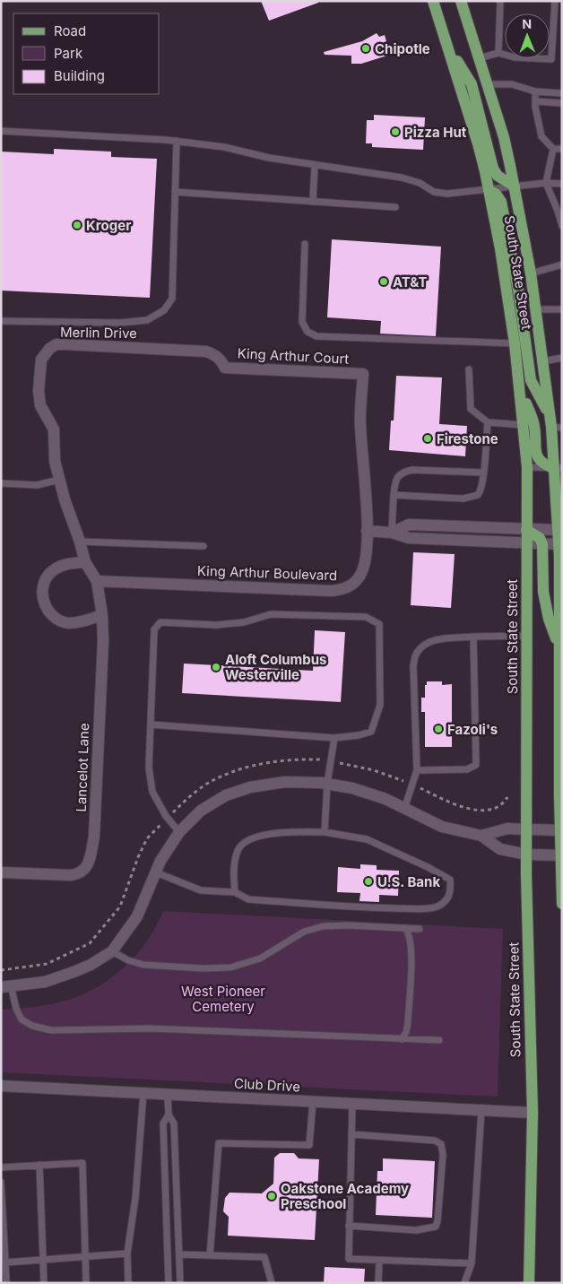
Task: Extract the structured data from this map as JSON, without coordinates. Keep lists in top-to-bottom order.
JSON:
{
  "streets": {
    "main road": ["South State Street"],
    "street": [
      "Merlin Drive",
      "King Arthur Court",
      "King Arthur Boulevard",
      "Lancelot Lane",
      "Club Drive"
    ]
  },
  "crossings": [
    ["South State Street", "Club Drive"],
    ["Merlin Drive", "King Arthur Court"],
    ["Merlin Drive", "King Arthur Boulevard"],
    ["Merlin Drive", "Lancelot Lane"],
    ["King Arthur Court", "King Arthur Boulevard"],
    ["King Arthur Boulevard", "Lancelot Lane"]
  ],
  "parks": ["West Pioneer Cemetery"],
  "places": [
    "Chipotle",
    "Pizza Hut",
    "Kroger",
    "AT&T",
    "Firestone",
    "Aloft Columbus Westerville",
    "Fazoli's",
    "U.S. Bank",
    "Oakstone Academy Preschool"
  ],
  "legend": ["Road", "Park", "Building"],
  "north": "top"
}
